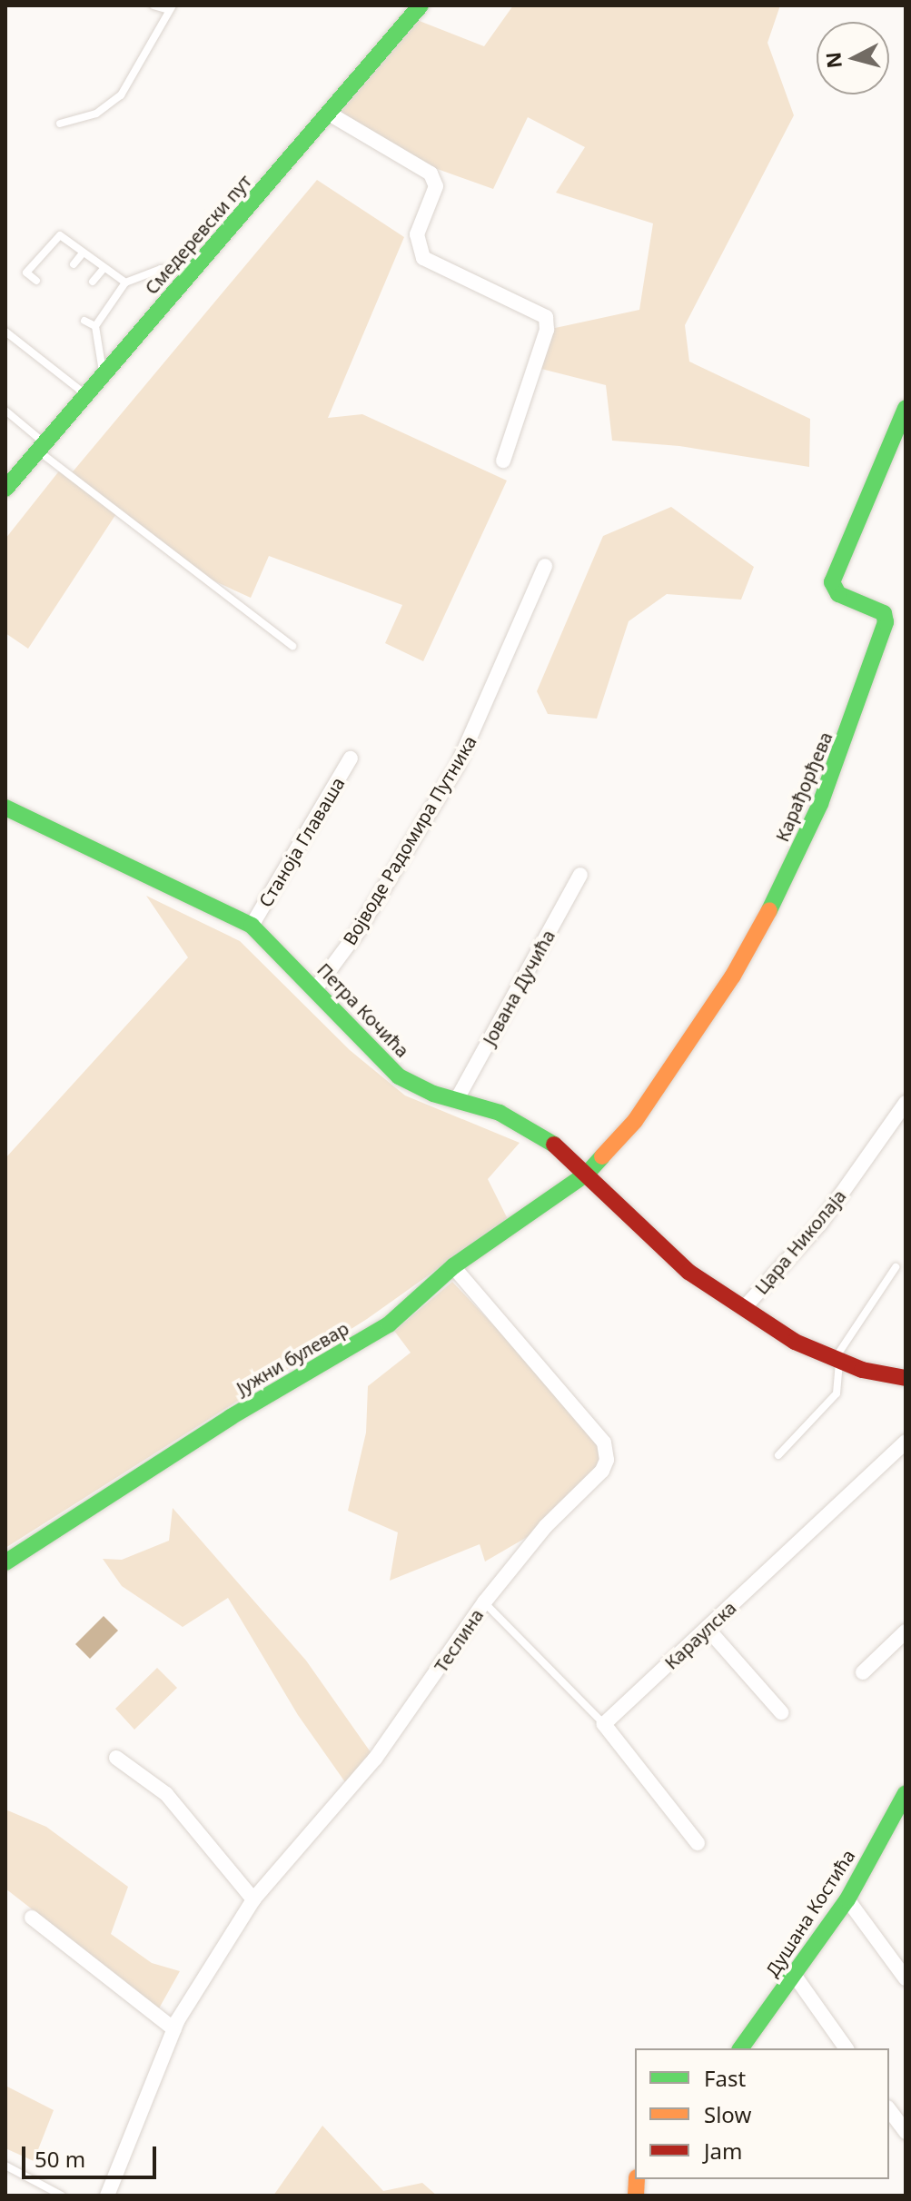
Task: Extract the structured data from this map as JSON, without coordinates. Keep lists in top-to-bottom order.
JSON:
{
  "streets": {
    "street": [
      "Смедеревски пут",
      "Карађорђева",
      "Војводе Радомира Путника",
      "Станоја Главаша",
      "Јована Дучића",
      "Петра Кочића",
      "Цара Николаја",
      "Јужни булевар",
      "Караулска",
      "Теслина",
      "Душана Костића"
    ]
  },
  "crossings": [
    ["Карађорђева", "Петра Кочића"],
    ["Карађорђева", "Јужни булевар"],
    ["Војводе Радомира Путника", "Петра Кочића"],
    ["Станоја Главаша", "Петра Кочића"],
    ["Јована Дучића", "Петра Кочића"],
    ["Петра Кочића", "Цара Николаја"],
    ["Петра Кочића", "Јужни булевар"],
    ["Јужни булевар", "Теслина"]
  ],
  "legend": ["Fast", "Slow", "Jam"],
  "scale_bar": "50 m",
  "north": "left"
}
